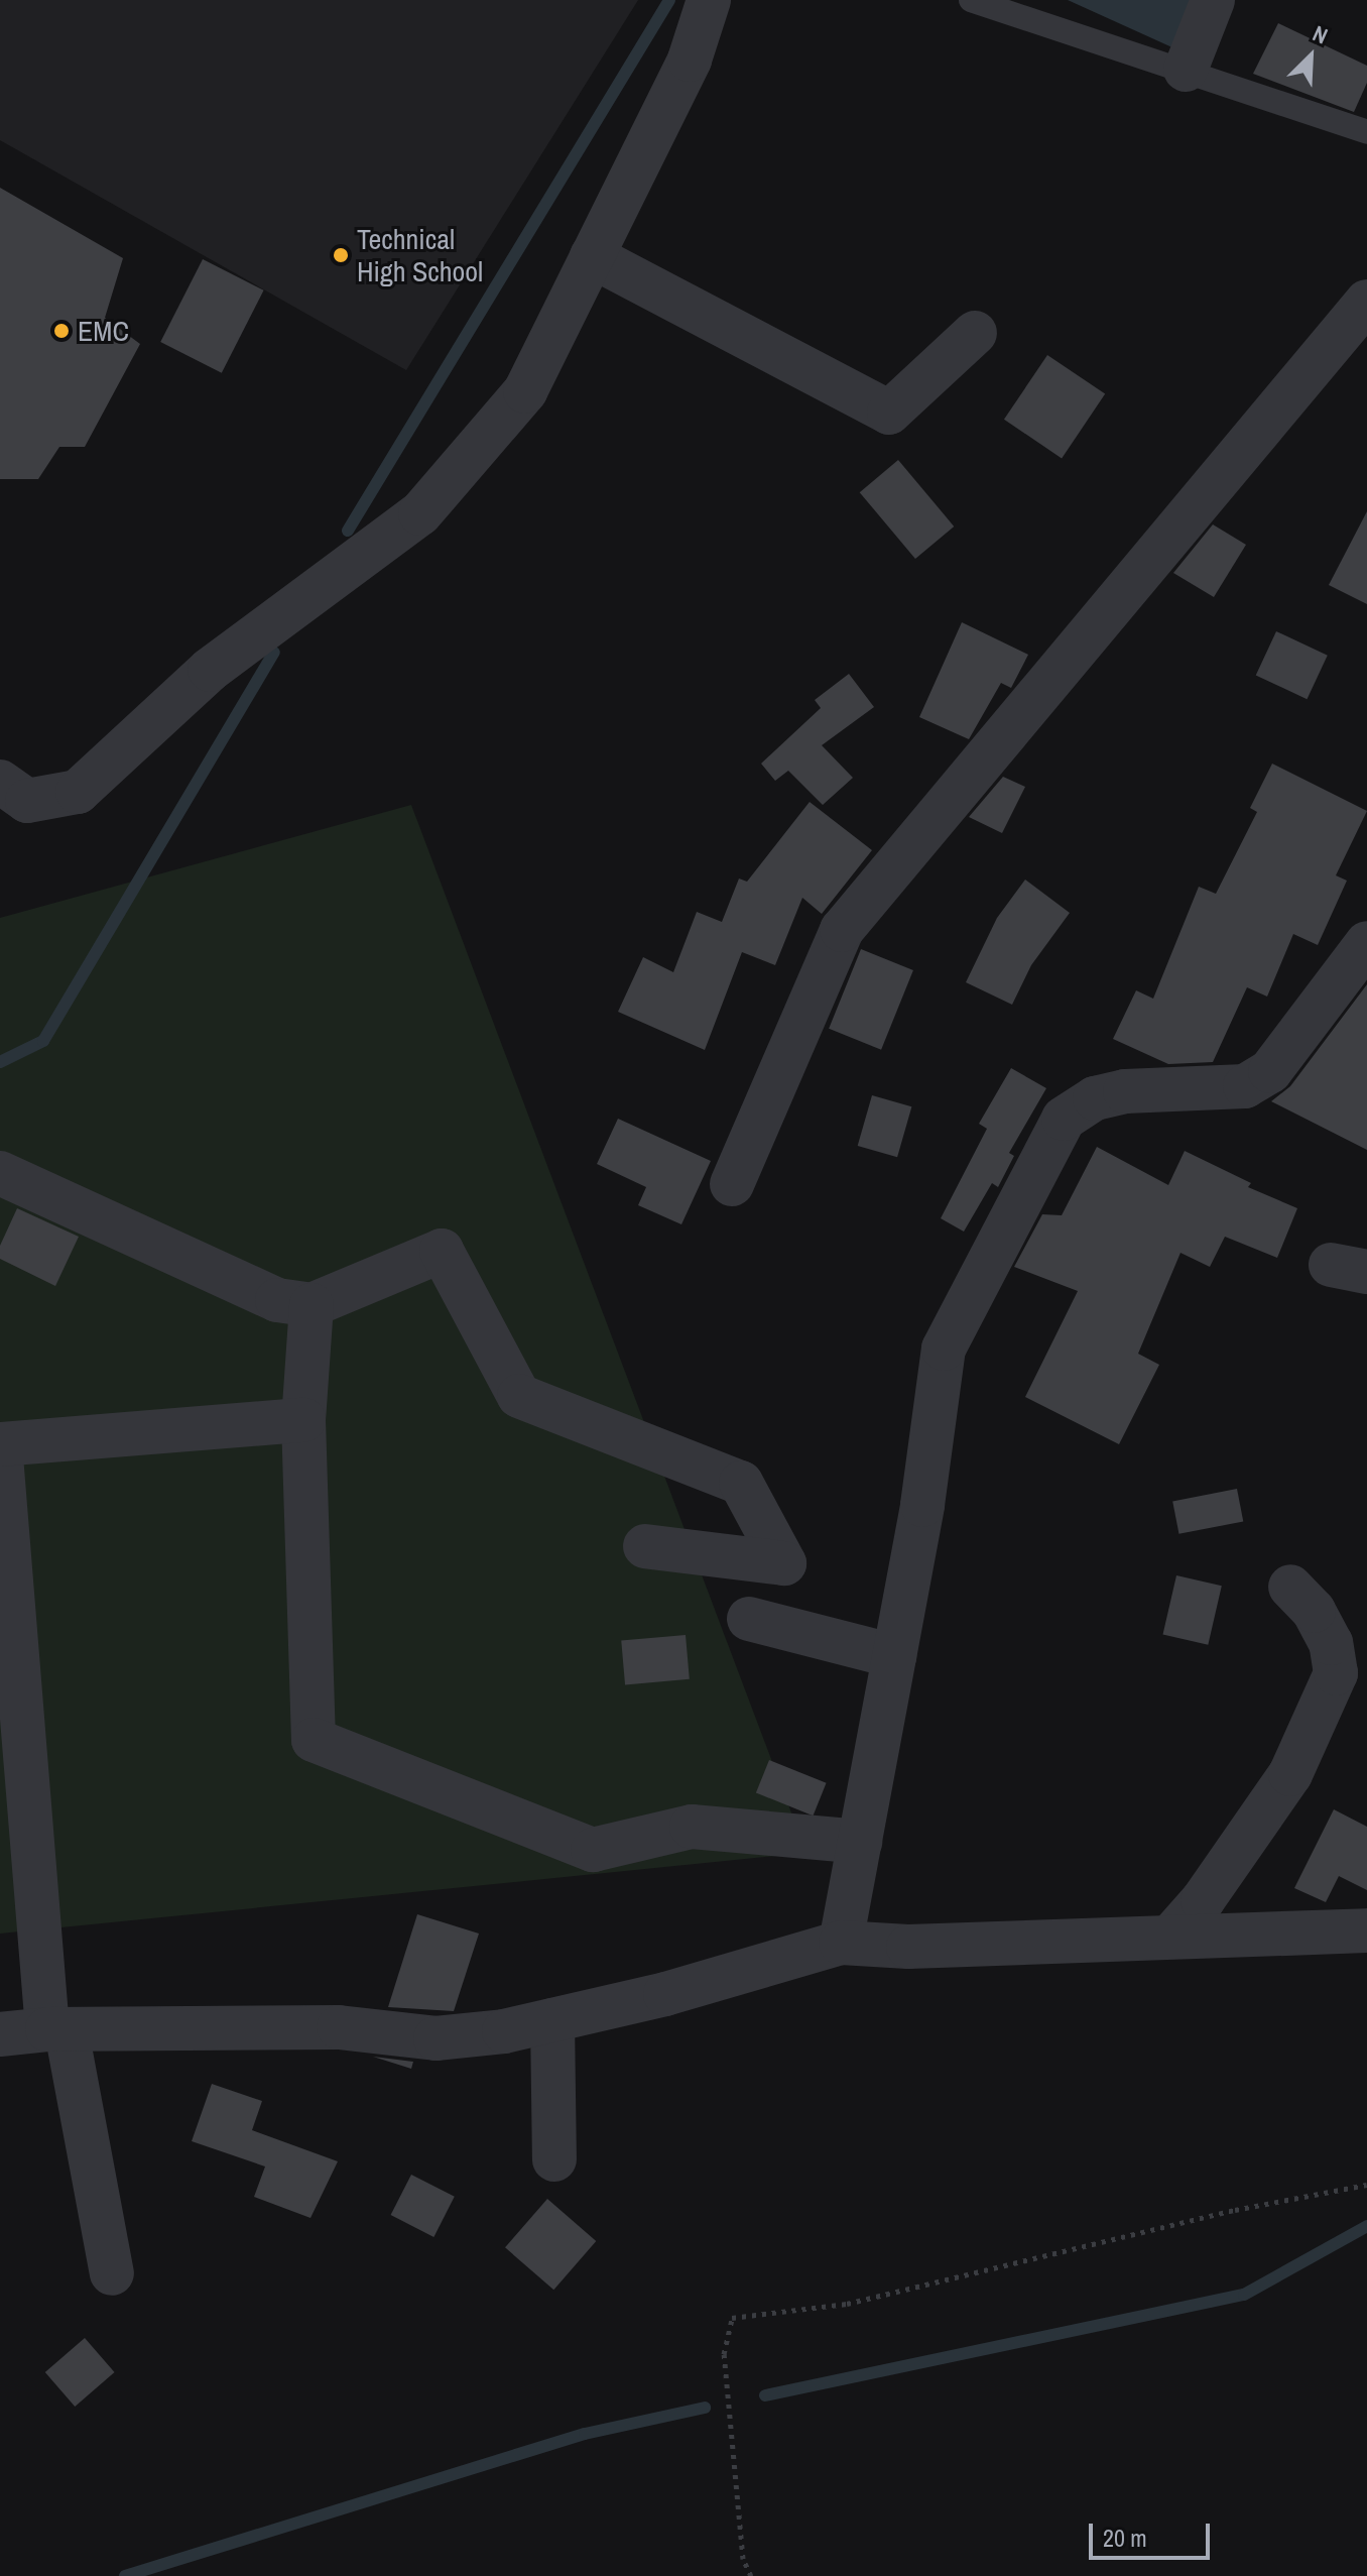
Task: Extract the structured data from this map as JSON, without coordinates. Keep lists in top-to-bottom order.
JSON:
{
  "places": ["Technical High School", "EMC"],
  "scale_bar": "20 m",
  "north": "top right"
}
